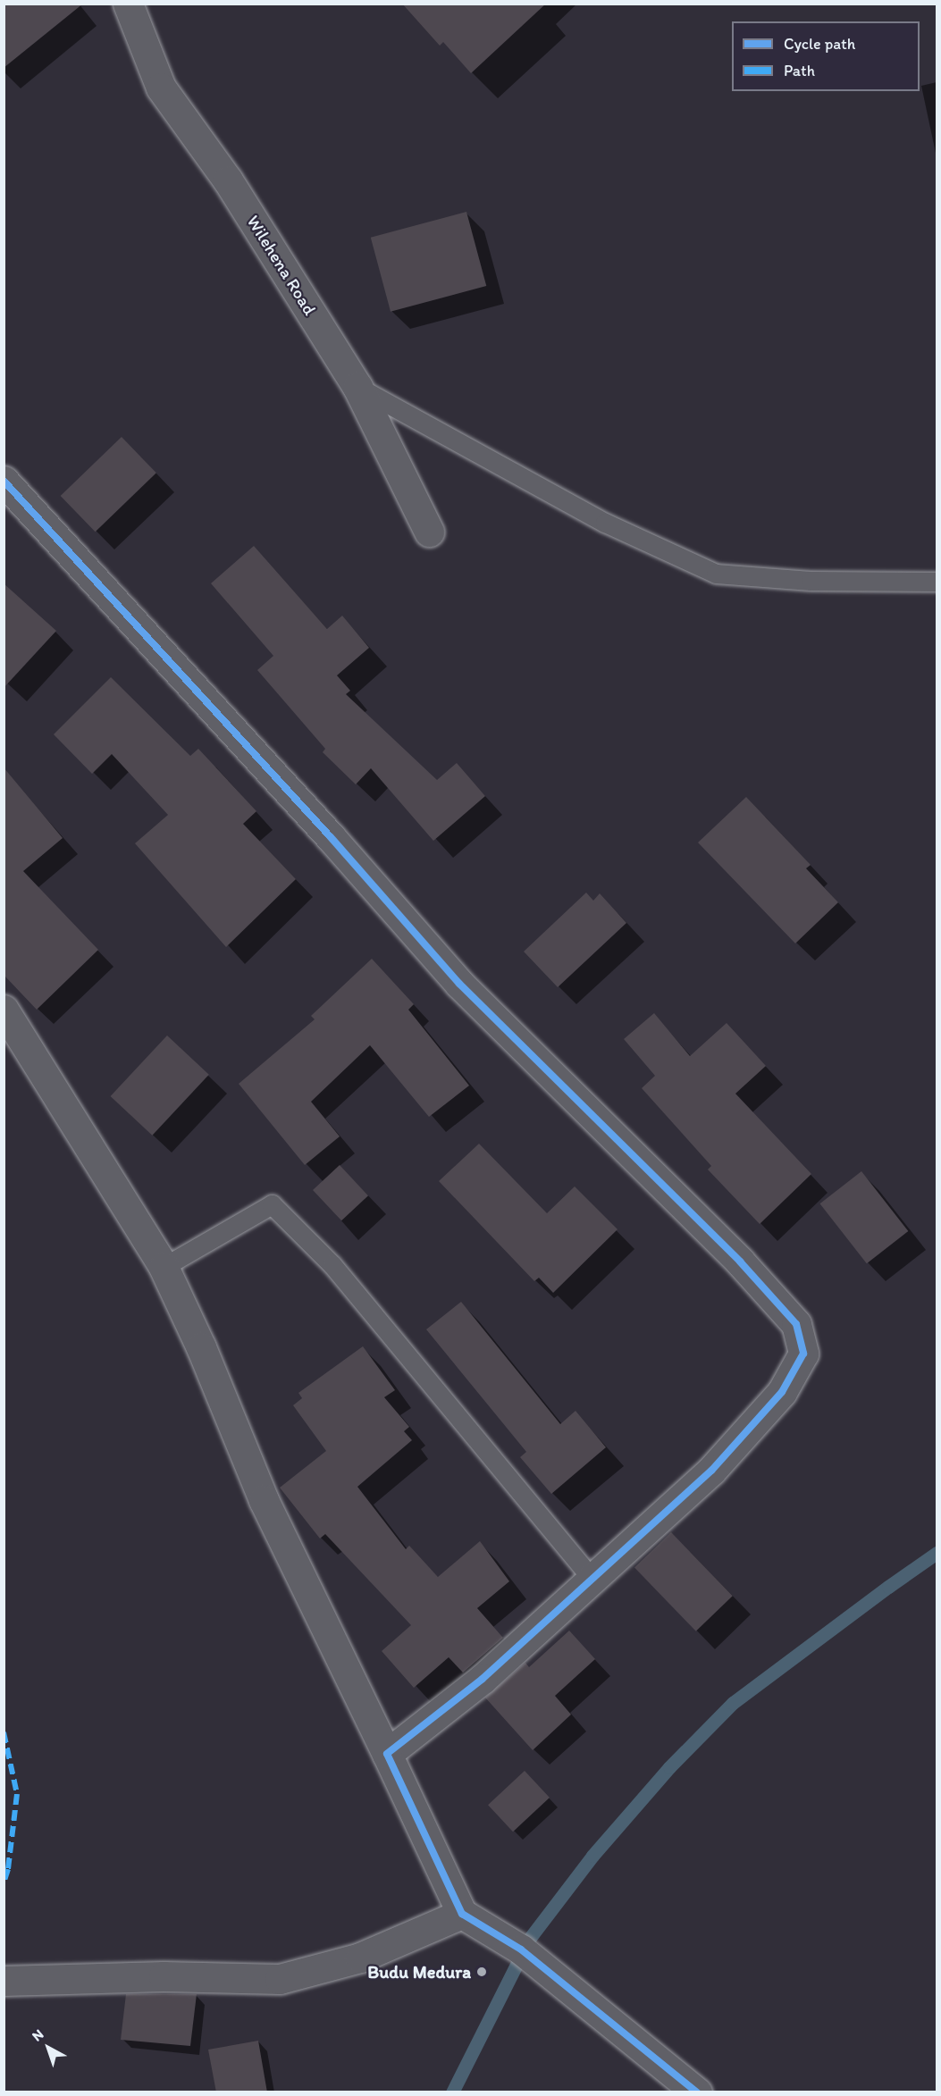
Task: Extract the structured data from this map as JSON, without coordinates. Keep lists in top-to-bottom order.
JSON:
{
  "streets": {
    "street": ["Wilehena Road"]
  },
  "places": ["Budu Medura"],
  "legend": ["Cycle path", "Path"],
  "north": "top left"
}
